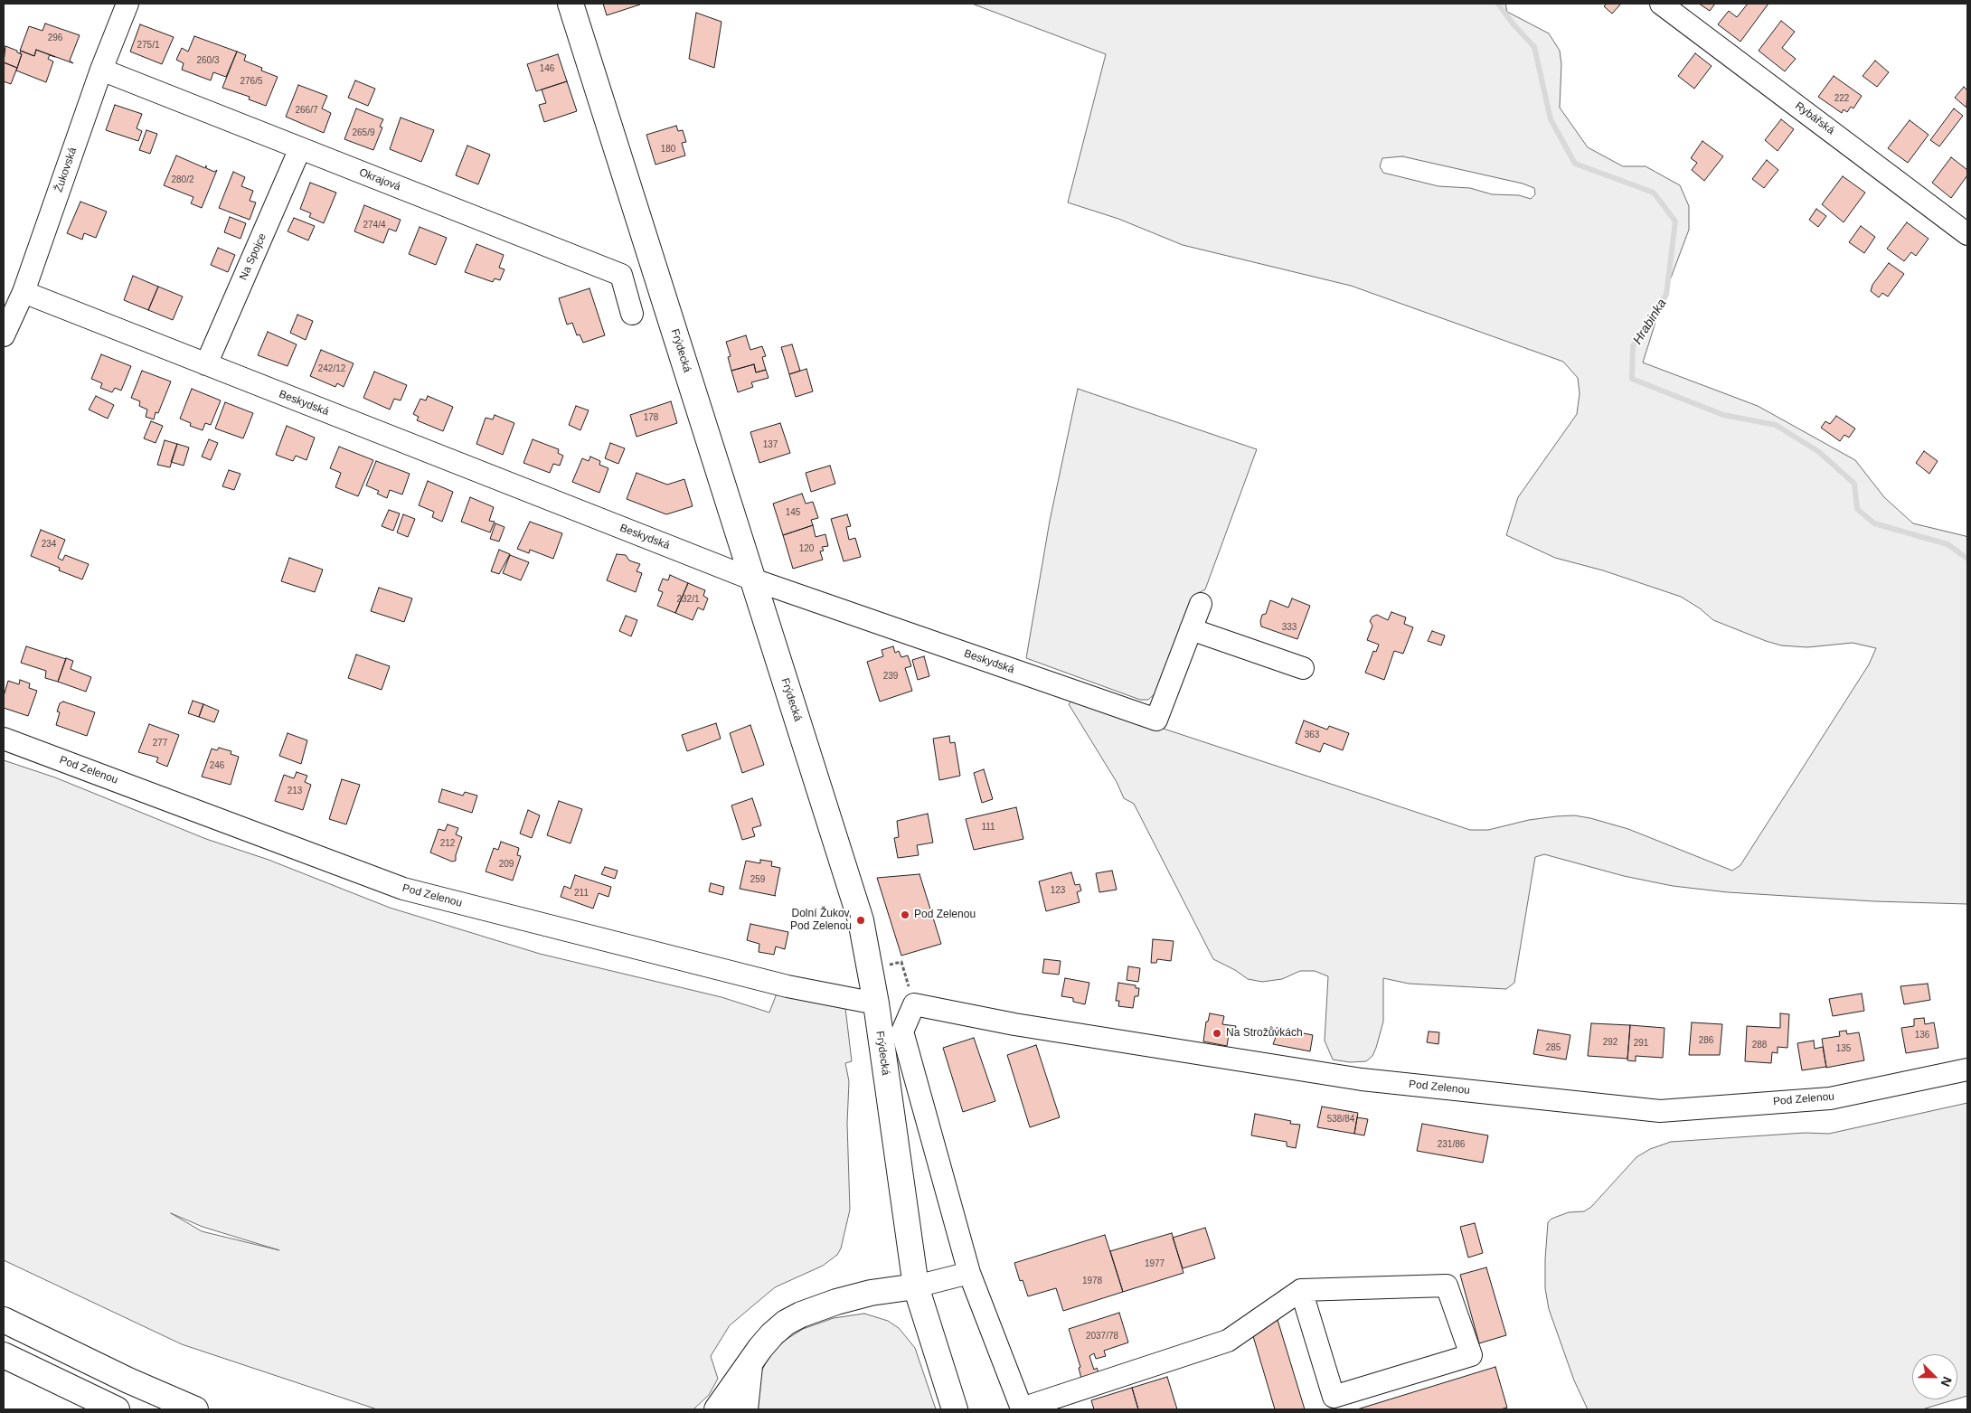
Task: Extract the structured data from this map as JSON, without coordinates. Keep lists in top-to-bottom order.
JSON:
{
  "streets": {
    "main road": ["Frýdecká"],
    "street": [
      "Rybářská",
      "Žukovská",
      "Okrajová",
      "Na Spojce",
      "Beskydská",
      "Pod Zelenou"
    ]
  },
  "crossings": [
    ["Žukovská", "Okrajová"],
    ["Žukovská", "Beskydská"],
    ["Okrajová", "Na Spojce"],
    ["Na Spojce", "Beskydská"],
    ["Frýdecká", "Beskydská"],
    ["Frýdecká", "Pod Zelenou"]
  ],
  "water": ["Hrabinka"],
  "places": ["Pod Zelenou", "Dolní Žukov, Pod Zelenou", "Na Strožůvkách"],
  "house_numbers": [
    "296",
    "275/1",
    "260/3",
    "146",
    "276/5",
    "222",
    "266/7",
    "265/9",
    "180",
    "280/2",
    "274/4",
    "242/12",
    "178",
    "137",
    "145",
    "234",
    "120",
    "232/1",
    "333",
    "239",
    "363",
    "277",
    "246",
    "213",
    "111",
    "212",
    "209",
    "259",
    "123",
    "211",
    "136",
    "286",
    "292",
    "291",
    "288",
    "285",
    "135",
    "538/84",
    "231/86",
    "1977",
    "1978",
    "2037/78"
  ],
  "north": "bottom right"
}
